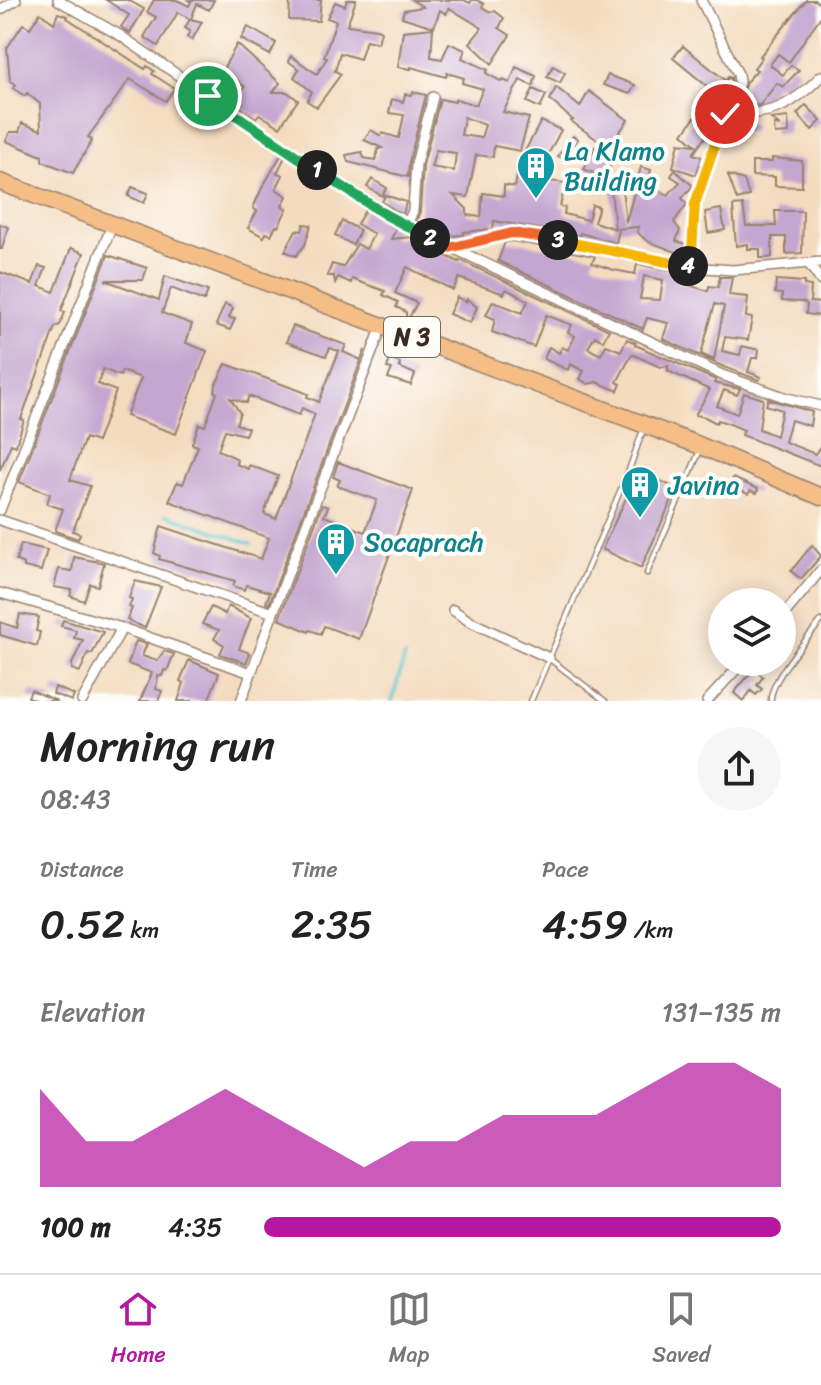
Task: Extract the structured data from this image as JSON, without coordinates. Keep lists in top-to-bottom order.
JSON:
{
  "streets": {
    "highway": ["N 3"]
  },
  "places": {
    "building": ["La Klamo Building", "Javina", "Socaprach"]
  },
  "page": {
    "pins": [
      "1",
      "2",
      "3",
      "4"
    ],
    "heading": ["Morning run", "08:43"],
    "stats": [
      ["Distance", "0.52 km"],
      ["Time", "2:35"],
      ["Pace", "4:59 /km"]
    ],
    "chart": ["Elevation", "131–135 m"],
    "list": [
      {
        "name": "100 m",
        "note": "4:35"
      }
    ],
    "tabs": ["Home", "Map", "Saved"]
  }
}
